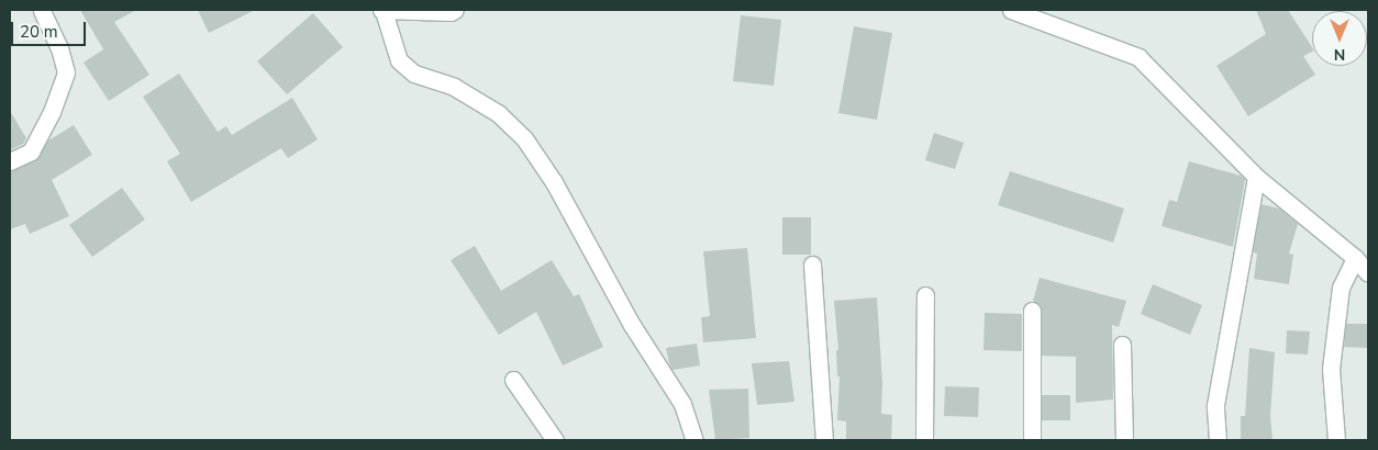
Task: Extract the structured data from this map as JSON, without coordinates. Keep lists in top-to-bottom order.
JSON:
{
  "scale_bar": "20 m",
  "north": "bottom"
}
